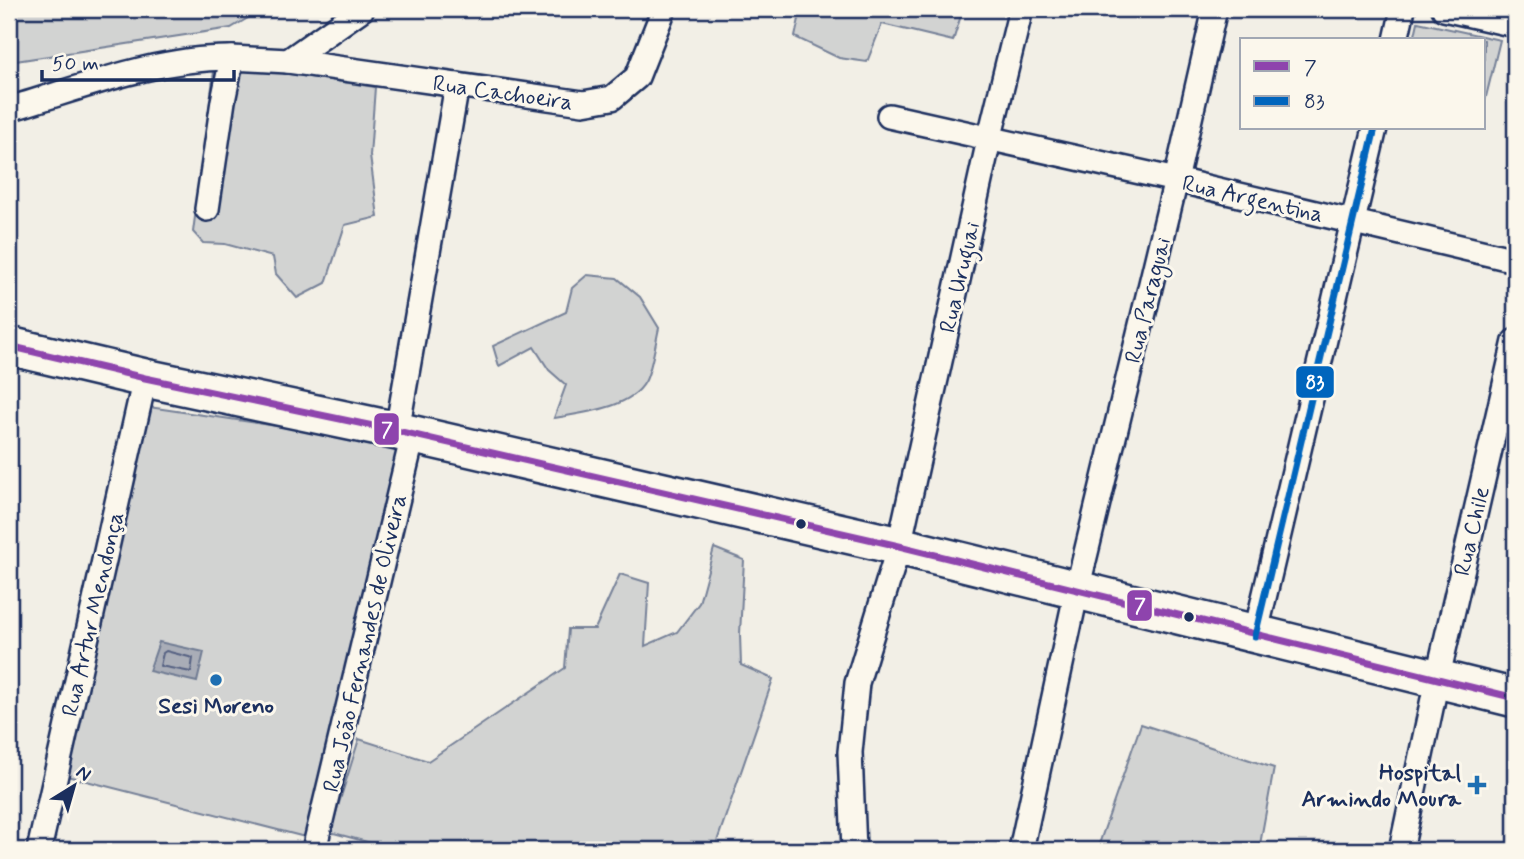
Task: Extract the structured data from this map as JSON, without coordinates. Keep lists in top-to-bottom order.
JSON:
{
  "streets": {
    "street": [
      "Rua Cachoeira",
      "Rua Argentina",
      "Rua Uruguai",
      "Rua Paraguai",
      "Rua Chile",
      "Rua Artur Mendonça",
      "Rua João Fernandes de Oliveira"
    ]
  },
  "crossings": [
    ["Rua Cachoeira", "Rua João Fernandes de Oliveira"],
    ["Rua Argentina", "Rua Uruguai"],
    ["Rua Argentina", "Rua Paraguai"]
  ],
  "places": {
    "other": ["Sesi Moreno"],
    "health": ["Hospital Armindo Moura"]
  },
  "lines": ["transit line 83", "transit line 7"],
  "legend": ["7", "83"],
  "scale_bar": "50 m",
  "north": "top right"
}
